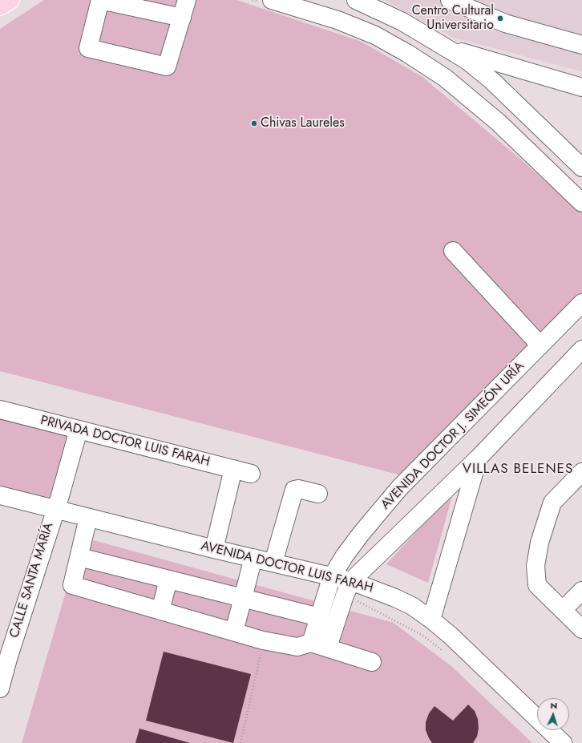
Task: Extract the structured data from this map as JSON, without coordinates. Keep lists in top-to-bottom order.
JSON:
{
  "streets": {
    "street": [
      "AVENIDA DOCTOR J. SIMEÓN URÍA",
      "PRIVADA DOCTOR LUIS FARAH",
      "AVENIDA DOCTOR LUIS FARAH",
      "CALLE SANTA MARÍA"
    ]
  },
  "crossings": [
    ["AVENIDA DOCTOR J. SIMEÓN URÍA", "AVENIDA DOCTOR LUIS FARAH"],
    ["PRIVADA DOCTOR LUIS FARAH", "CALLE SANTA MARÍA"],
    ["AVENIDA DOCTOR LUIS FARAH", "CALLE SANTA MARÍA"]
  ],
  "districts": ["VILLAS BELENES"],
  "places": ["Centro Cultural Universitario", "Chivas Laureles"],
  "north": "top"
}
